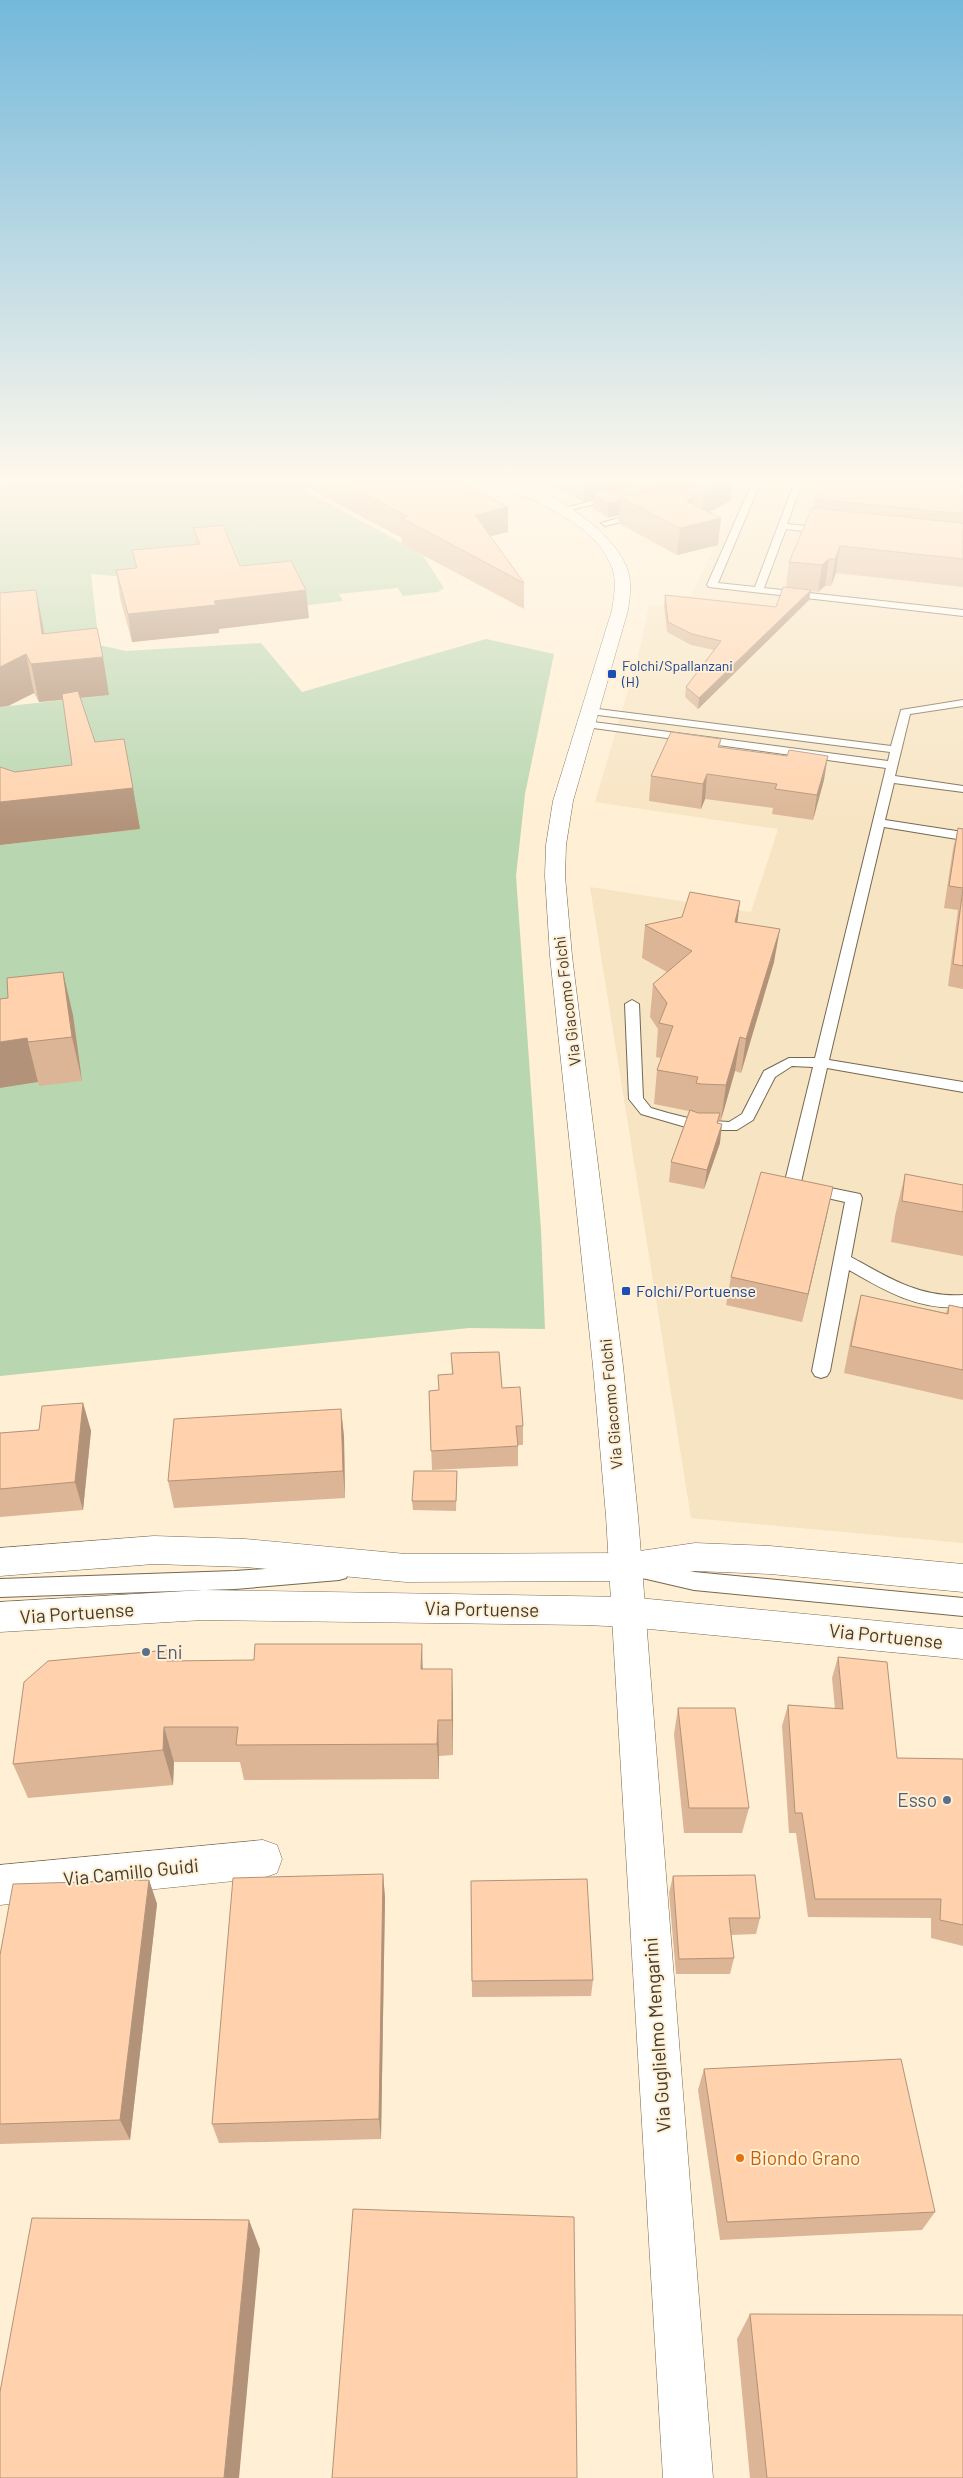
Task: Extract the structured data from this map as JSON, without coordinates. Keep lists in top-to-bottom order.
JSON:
{
  "streets": {
    "street": [
      "Via Giacomo Folchi",
      "Via Portuense",
      "Via Camillo Guidi",
      "Via Guglielmo Mengarini"
    ]
  },
  "crossings": [
    ["Via Giacomo Folchi", "Via Portuense"],
    ["Via Giacomo Folchi", "Via Guglielmo Mengarini"],
    ["Via Portuense", "Via Guglielmo Mengarini"]
  ],
  "places": {
    "transit": ["Folchi/Spallanzani (H)", "Folchi/Portuense"],
    "other": ["Eni", "Esso", "Biondo Grano"]
  }
}
